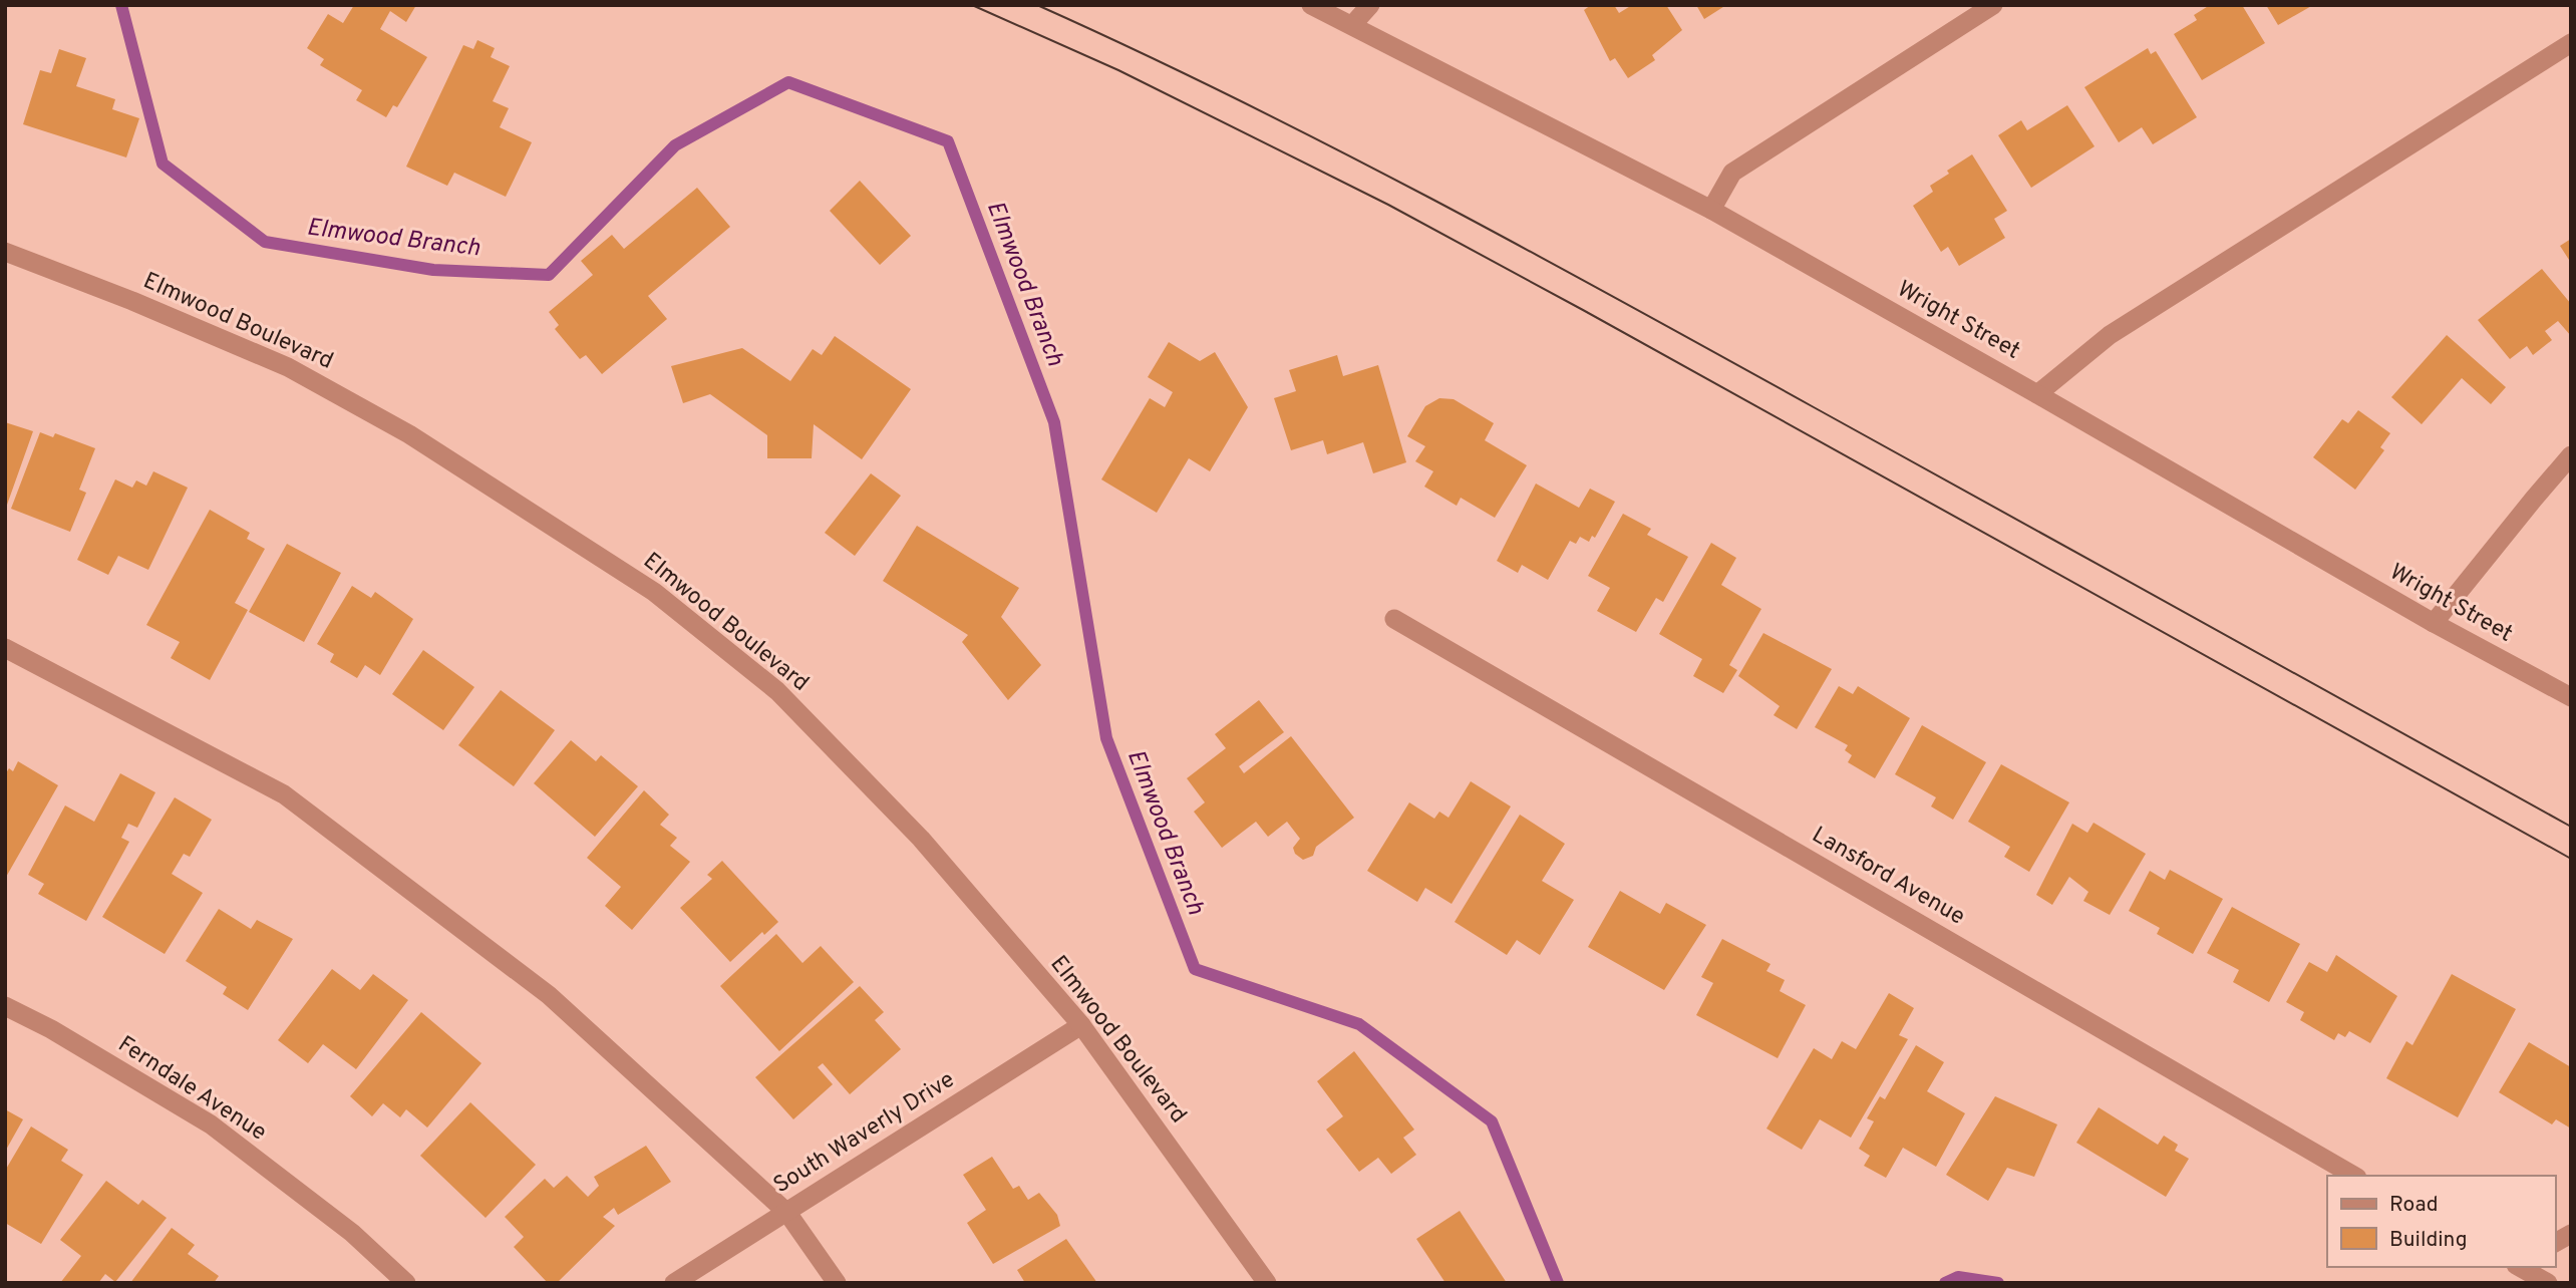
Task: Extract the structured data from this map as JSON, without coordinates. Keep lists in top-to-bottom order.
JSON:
{
  "streets": {
    "street": [
      "Wright Street",
      "Elmwood Boulevard",
      "Lansford Avenue",
      "Ferndale Avenue",
      "South Waverly Drive"
    ]
  },
  "crossings": [
    ["Elmwood Boulevard", "South Waverly Drive"]
  ],
  "water": ["Elmwood Branch"],
  "legend": ["Road", "Building"]
}
